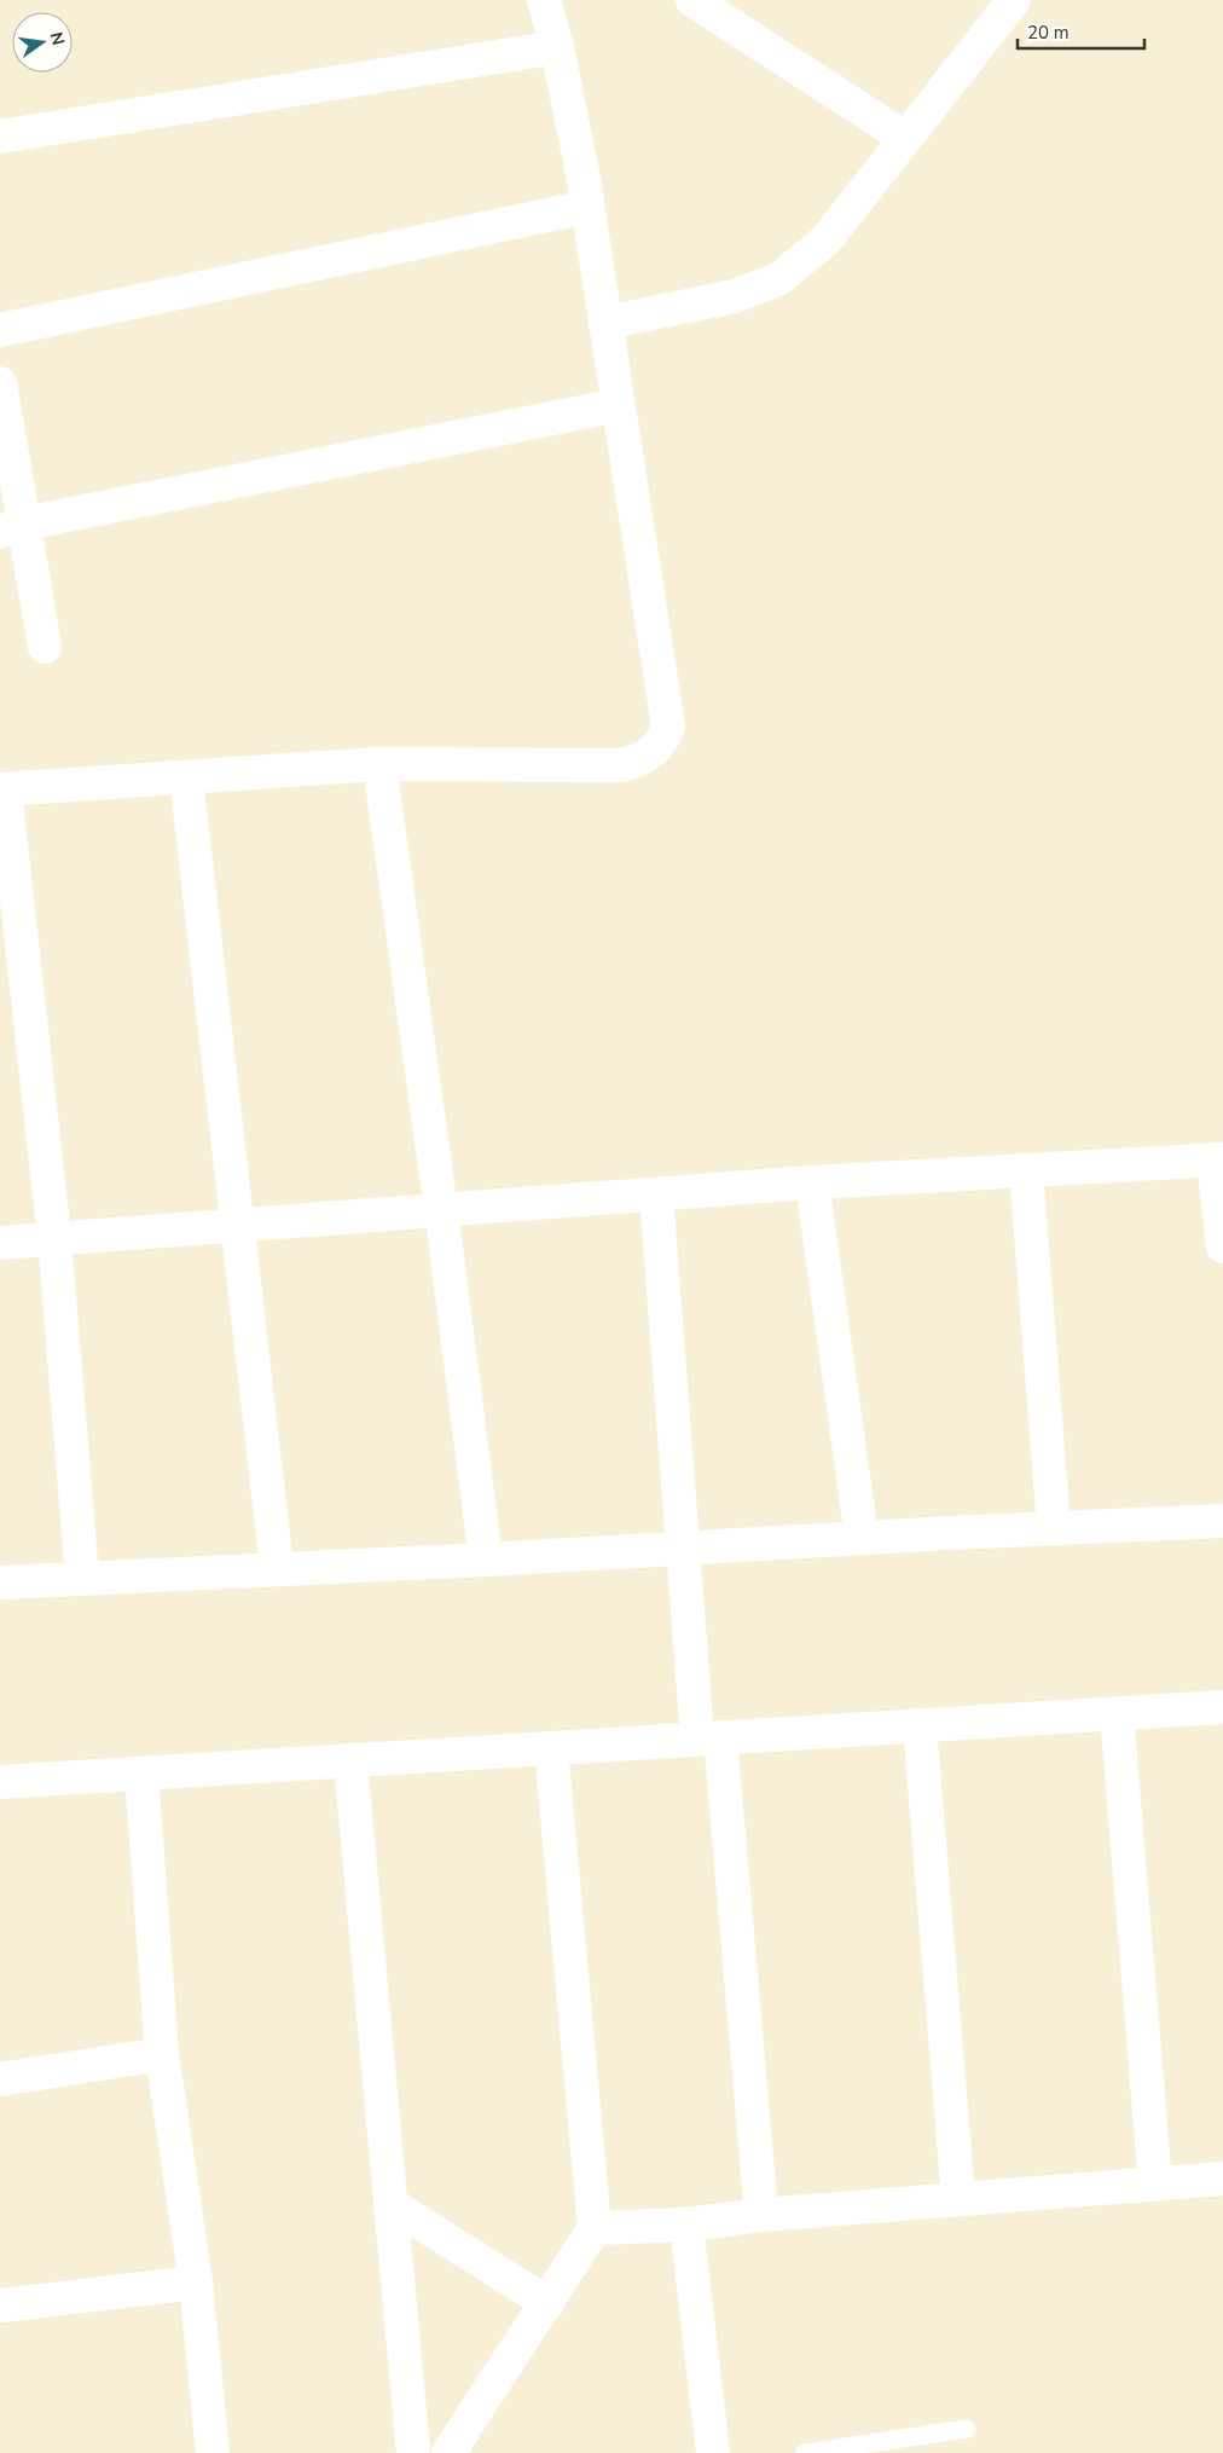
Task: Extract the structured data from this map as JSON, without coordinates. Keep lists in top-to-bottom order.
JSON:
{
  "scale_bar": "20 m",
  "north": "right"
}
